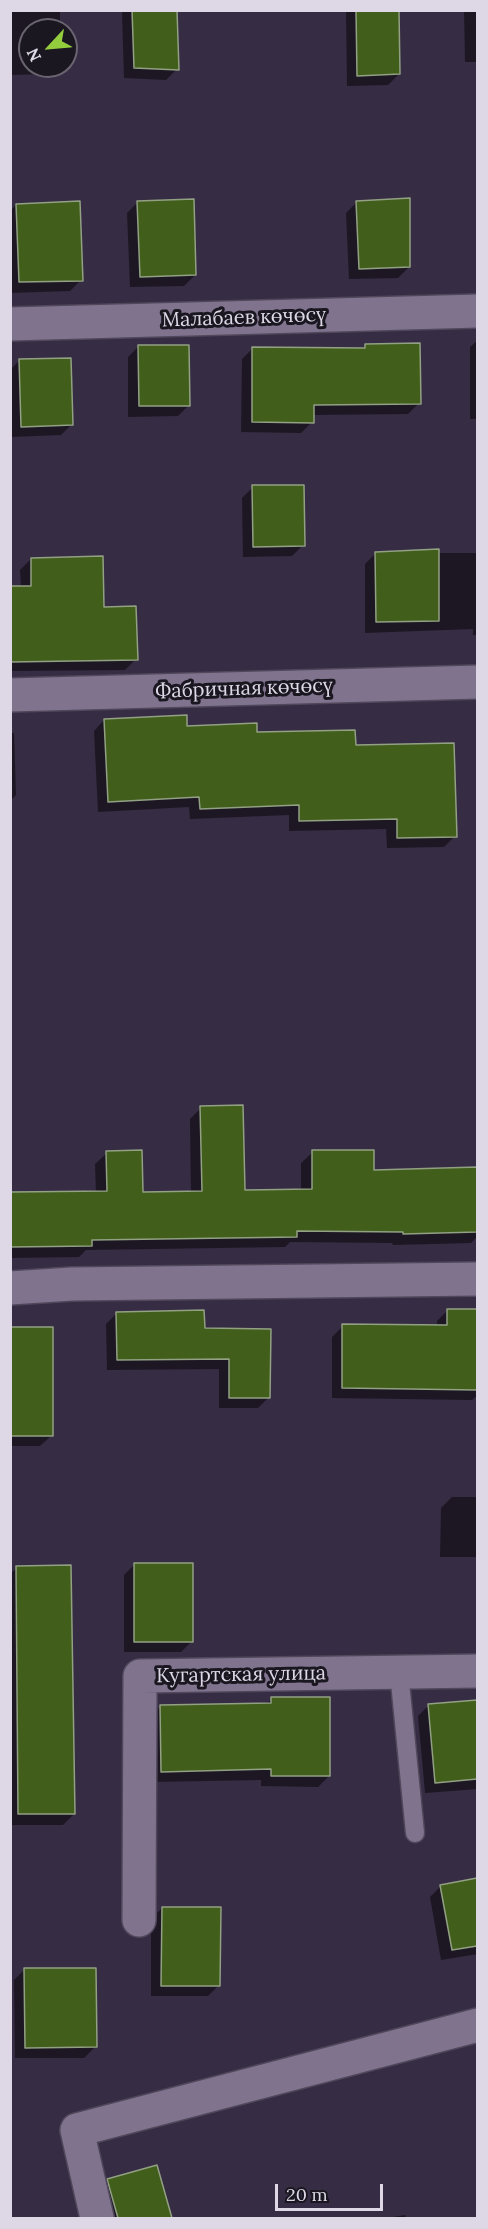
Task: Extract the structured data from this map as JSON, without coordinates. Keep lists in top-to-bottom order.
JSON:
{
  "streets": {
    "street": ["Малабаев көчөсү", "Фабричная көчөсү", "Кугартская улица"]
  },
  "scale_bar": "20 m",
  "north": "bottom left"
}
